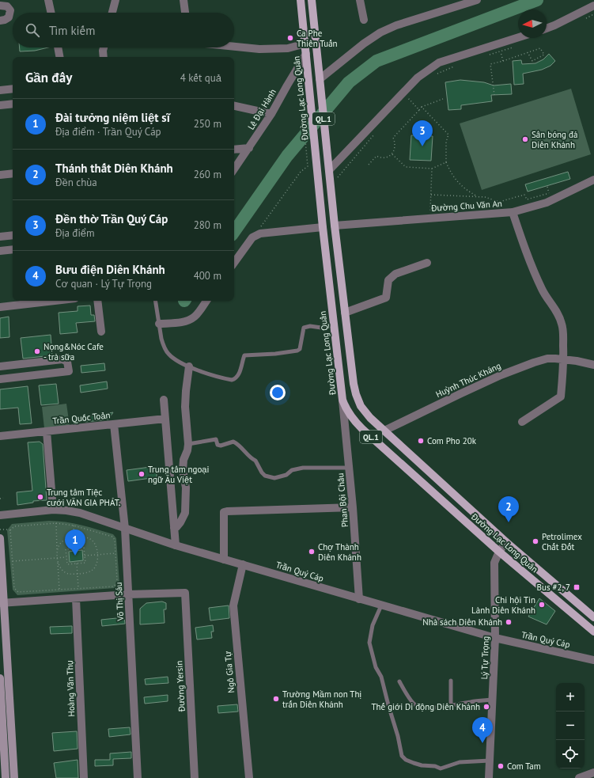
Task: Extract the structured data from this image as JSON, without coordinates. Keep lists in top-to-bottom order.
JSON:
{
  "streets": {
    "main road": ["Đường Lạc Long Quân", "QL.1"],
    "street": [
      "Lê Đại Hành",
      "Đường Chu Văn An",
      "Huỳnh Thúc Kháng",
      "Trần Quốc Toản",
      "Phan Bội Châu",
      "Trần Quý Cáp",
      "Võ Thị Sáu",
      "Lý Tự Trọng",
      "Ngô Gia Tự",
      "Đường Yersin",
      "Hoàng Văn Thụ"
    ]
  },
  "crossings": [
    ["Đường Lạc Long Quân", "Lê Đại Hành"],
    ["Đường Lạc Long Quân", "Đường Chu Văn An"],
    ["Đường Lạc Long Quân", "Huỳnh Thúc Kháng"],
    ["Đường Lạc Long Quân", "Phan Bội Châu"],
    ["Đường Lạc Long Quân", "Lý Tự Trọng"],
    ["Trần Quốc Toản", "Võ Thị Sáu"],
    ["Phan Bội Châu", "Trần Quý Cáp"],
    ["Trần Quý Cáp", "Võ Thị Sáu"],
    ["Trần Quý Cáp", "Lý Tự Trọng"],
    ["Trần Quý Cáp", "Ngô Gia Tự"],
    ["Võ Thị Sáu", "Đường Yersin"]
  ],
  "places": {
    "other": [
      "Ca Phe Thiên Tuấn",
      "Sân bóng đá Diên Khánh",
      "Nọng&Nóc Cafe - trà sữa",
      "Com Pho 20k",
      "Trung tâm ngoại ngữ Âu Việt",
      "Trung tâm Tiệc cưới VÂN GIA PHÁT.",
      "Petrolimex Chất Đốt",
      "Chợ Thành Diên Khánh",
      "Chi hội Tin Lành Diên Khánh",
      "Nhà sách Diên Khánh",
      "Trường Mầm non Thị trấn Diên Khánh",
      "Thế giới Di động Diên Khánh",
      "Com Tam"
    ],
    "transit": ["Bus #2, 7"]
  },
  "north": "left",
  "page": {
    "search": "Tìm kiếm",
    "heading": ["Gần đây", "4 kết quả"],
    "list": [
      {
        "mark": "1",
        "name": "Đài tưởng niệm liệt sĩ",
        "note": "Địa điểm · Trần Quý Cáp",
        "value": "250 m"
      },
      {
        "mark": "2",
        "name": "Thánh thất Diên Khánh",
        "note": "Đền chùa",
        "value": "260 m"
      },
      {
        "mark": "3",
        "name": "Đền thờ Trần Quý Cáp",
        "note": "Địa điểm",
        "value": "280 m"
      },
      {
        "mark": "4",
        "name": "Bưu điện Diên Khánh",
        "note": "Cơ quan · Lý Tự Trọng",
        "value": "400 m"
      }
    ],
    "pins": [
      "3",
      "2",
      "1",
      "4"
    ],
    "map_buttons": ["+", "−"]
  }
}
